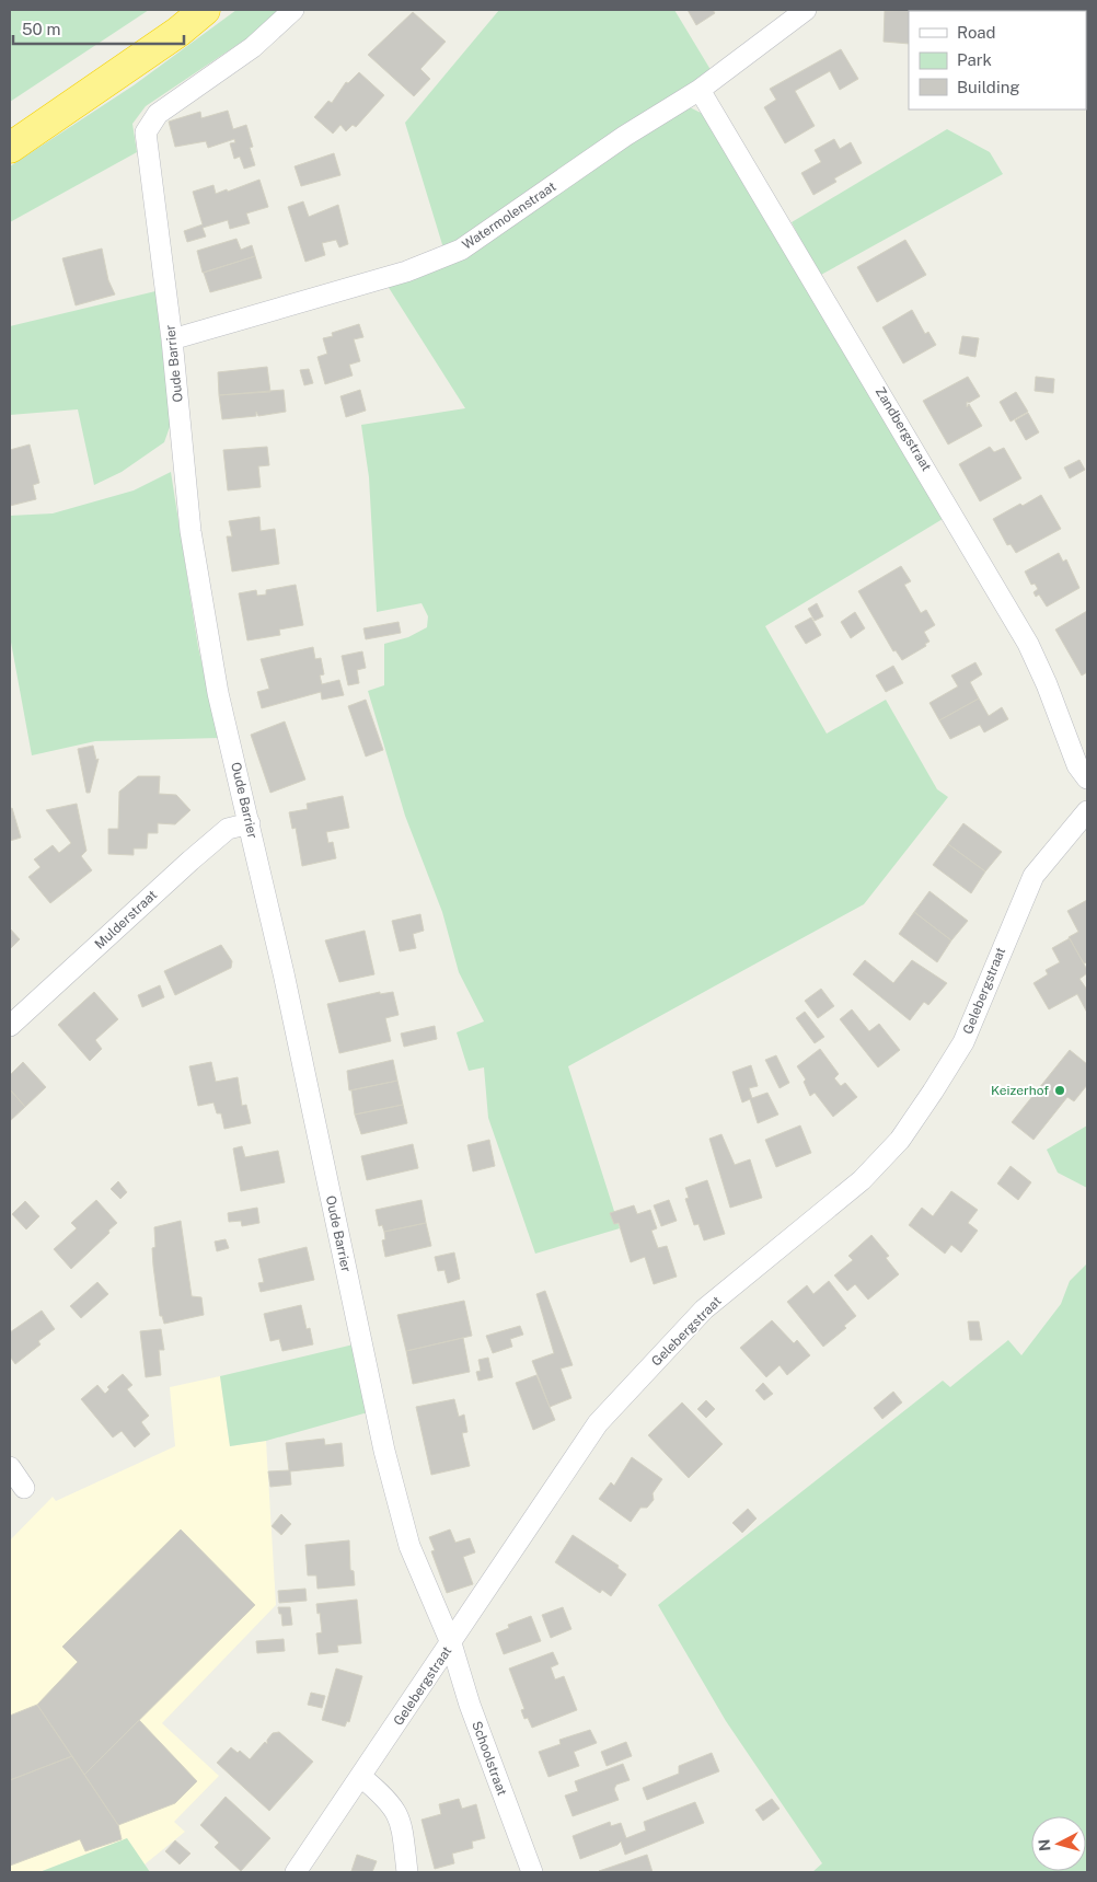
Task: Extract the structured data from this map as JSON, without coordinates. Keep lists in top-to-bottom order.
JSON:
{
  "streets": {
    "street": [
      "Watermolenstraat",
      "Oude Barrier",
      "Zandbergstraat",
      "Mulderstraat",
      "Gelebergstraat",
      "Schoolstraat"
    ]
  },
  "crossings": [
    ["Watermolenstraat", "Oude Barrier"],
    ["Watermolenstraat", "Zandbergstraat"],
    ["Oude Barrier", "Mulderstraat"],
    ["Oude Barrier", "Gelebergstraat"],
    ["Oude Barrier", "Schoolstraat"],
    ["Gelebergstraat", "Schoolstraat"]
  ],
  "places": ["Keizerhof"],
  "legend": ["Road", "Park", "Building"],
  "scale_bar": "50 m",
  "north": "left"
}
